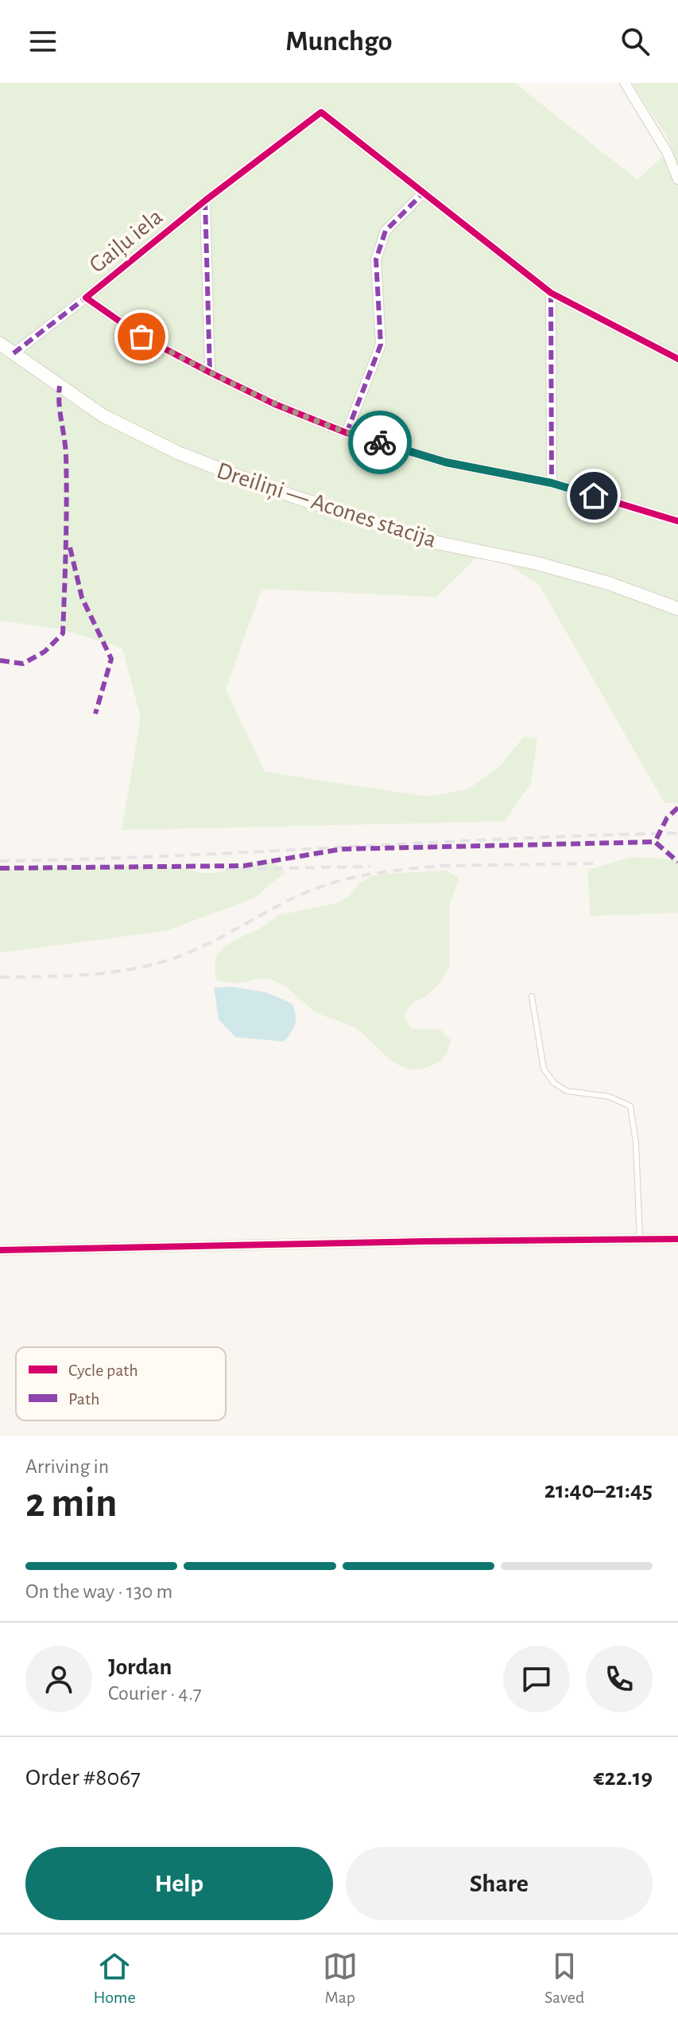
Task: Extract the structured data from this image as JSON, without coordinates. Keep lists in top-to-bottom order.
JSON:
{
  "streets": {
    "street": ["Gaiļu iela", "Dreiliņi — Acones stacija"]
  },
  "crossings": [
    ["Gaiļu iela", "Dreiliņi — Acones stacija"]
  ],
  "legend": ["Cycle path", "Path"],
  "page": {
    "header": "Munchgo",
    "heading": ["2 min", "Arriving in", "21:40–21:45"],
    "panel": [
      "Jordan",
      "Courier · 4.7",
      "Order #8067",
      "€22.19"
    ],
    "bar": "On the way · 130 m",
    "buttons": ["Help", "Share"],
    "tabs": ["Home", "Map", "Saved"]
  }
}
